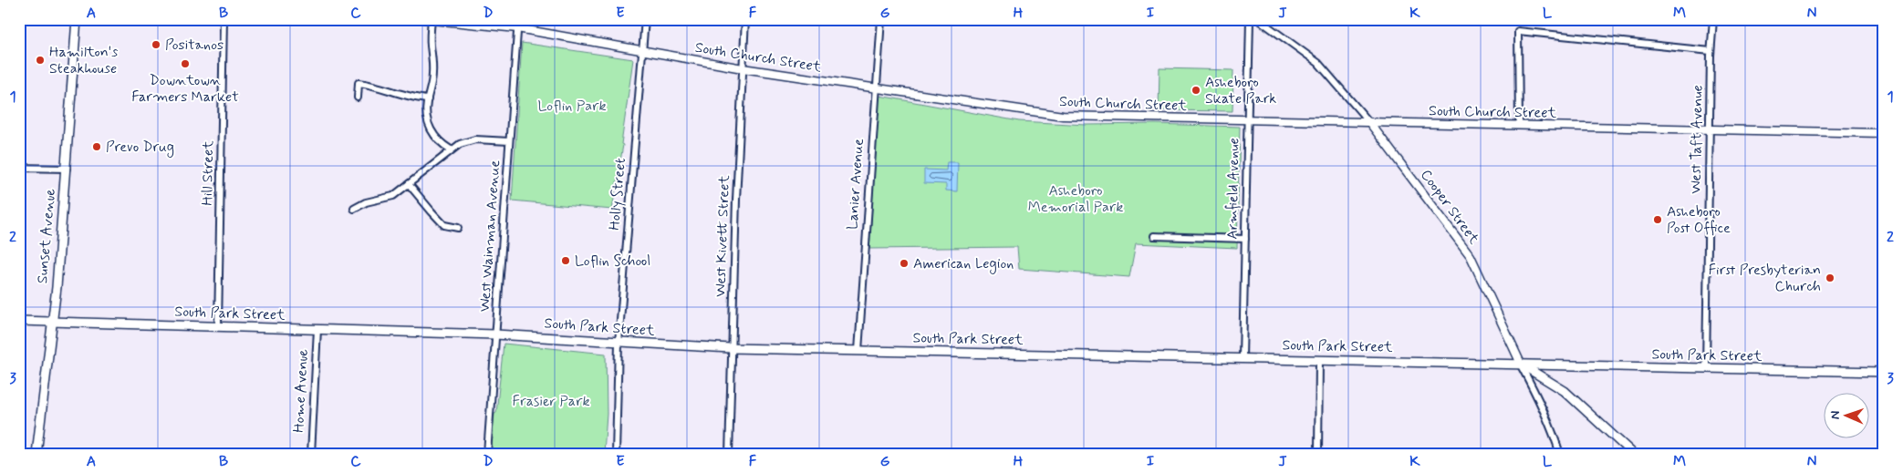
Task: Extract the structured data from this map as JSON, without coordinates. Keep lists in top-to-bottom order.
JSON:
{
  "streets": {
    "main road": ["Sunset Avenue", "South Park Street"],
    "street": [
      "South Church Street",
      "West Taft Avenue",
      "Hill Street",
      "Lanier Avenue",
      "Armfield Avenue",
      "Holly Street",
      "Cooper Street",
      "West Wainman Avenue",
      "West Kivett Street",
      "Home Avenue"
    ]
  },
  "crossings": [
    ["South Church Street", "West Taft Avenue"],
    ["South Church Street", "Lanier Avenue"],
    ["South Church Street", "Armfield Avenue"],
    ["South Church Street", "Holly Street"],
    ["South Church Street", "Cooper Street"],
    ["South Church Street", "West Wainman Avenue"],
    ["South Church Street", "West Kivett Street"],
    ["West Taft Avenue", "South Park Street"],
    ["Hill Street", "South Park Street"],
    ["Lanier Avenue", "South Park Street"],
    ["Armfield Avenue", "South Park Street"],
    ["Holly Street", "South Park Street"],
    ["Cooper Street", "South Park Street"],
    ["Sunset Avenue", "South Park Street"],
    ["West Wainman Avenue", "South Park Street"],
    ["West Kivett Street", "South Park Street"],
    ["South Park Street", "Home Avenue"]
  ],
  "parks": ["Loflin Park", "Asheboro Memorial Park", "Frasier Park"],
  "places": [
    "Positanos",
    "Hamilton's Steakhouse",
    "Downtown Farmers Market",
    "Asheboro Skate Park",
    "Prevo Drug",
    "Asheboro Post Office",
    "Loflin School",
    "American Legion",
    "First Presbyterian Church"
  ],
  "north": "left",
  "grid": {
    "columns": [
      "A",
      "B",
      "C",
      "D",
      "E",
      "F",
      "G",
      "H",
      "I",
      "J",
      "K",
      "L",
      "M",
      "N"
    ],
    "rows": ["1", "2", "3"]
  }
}
